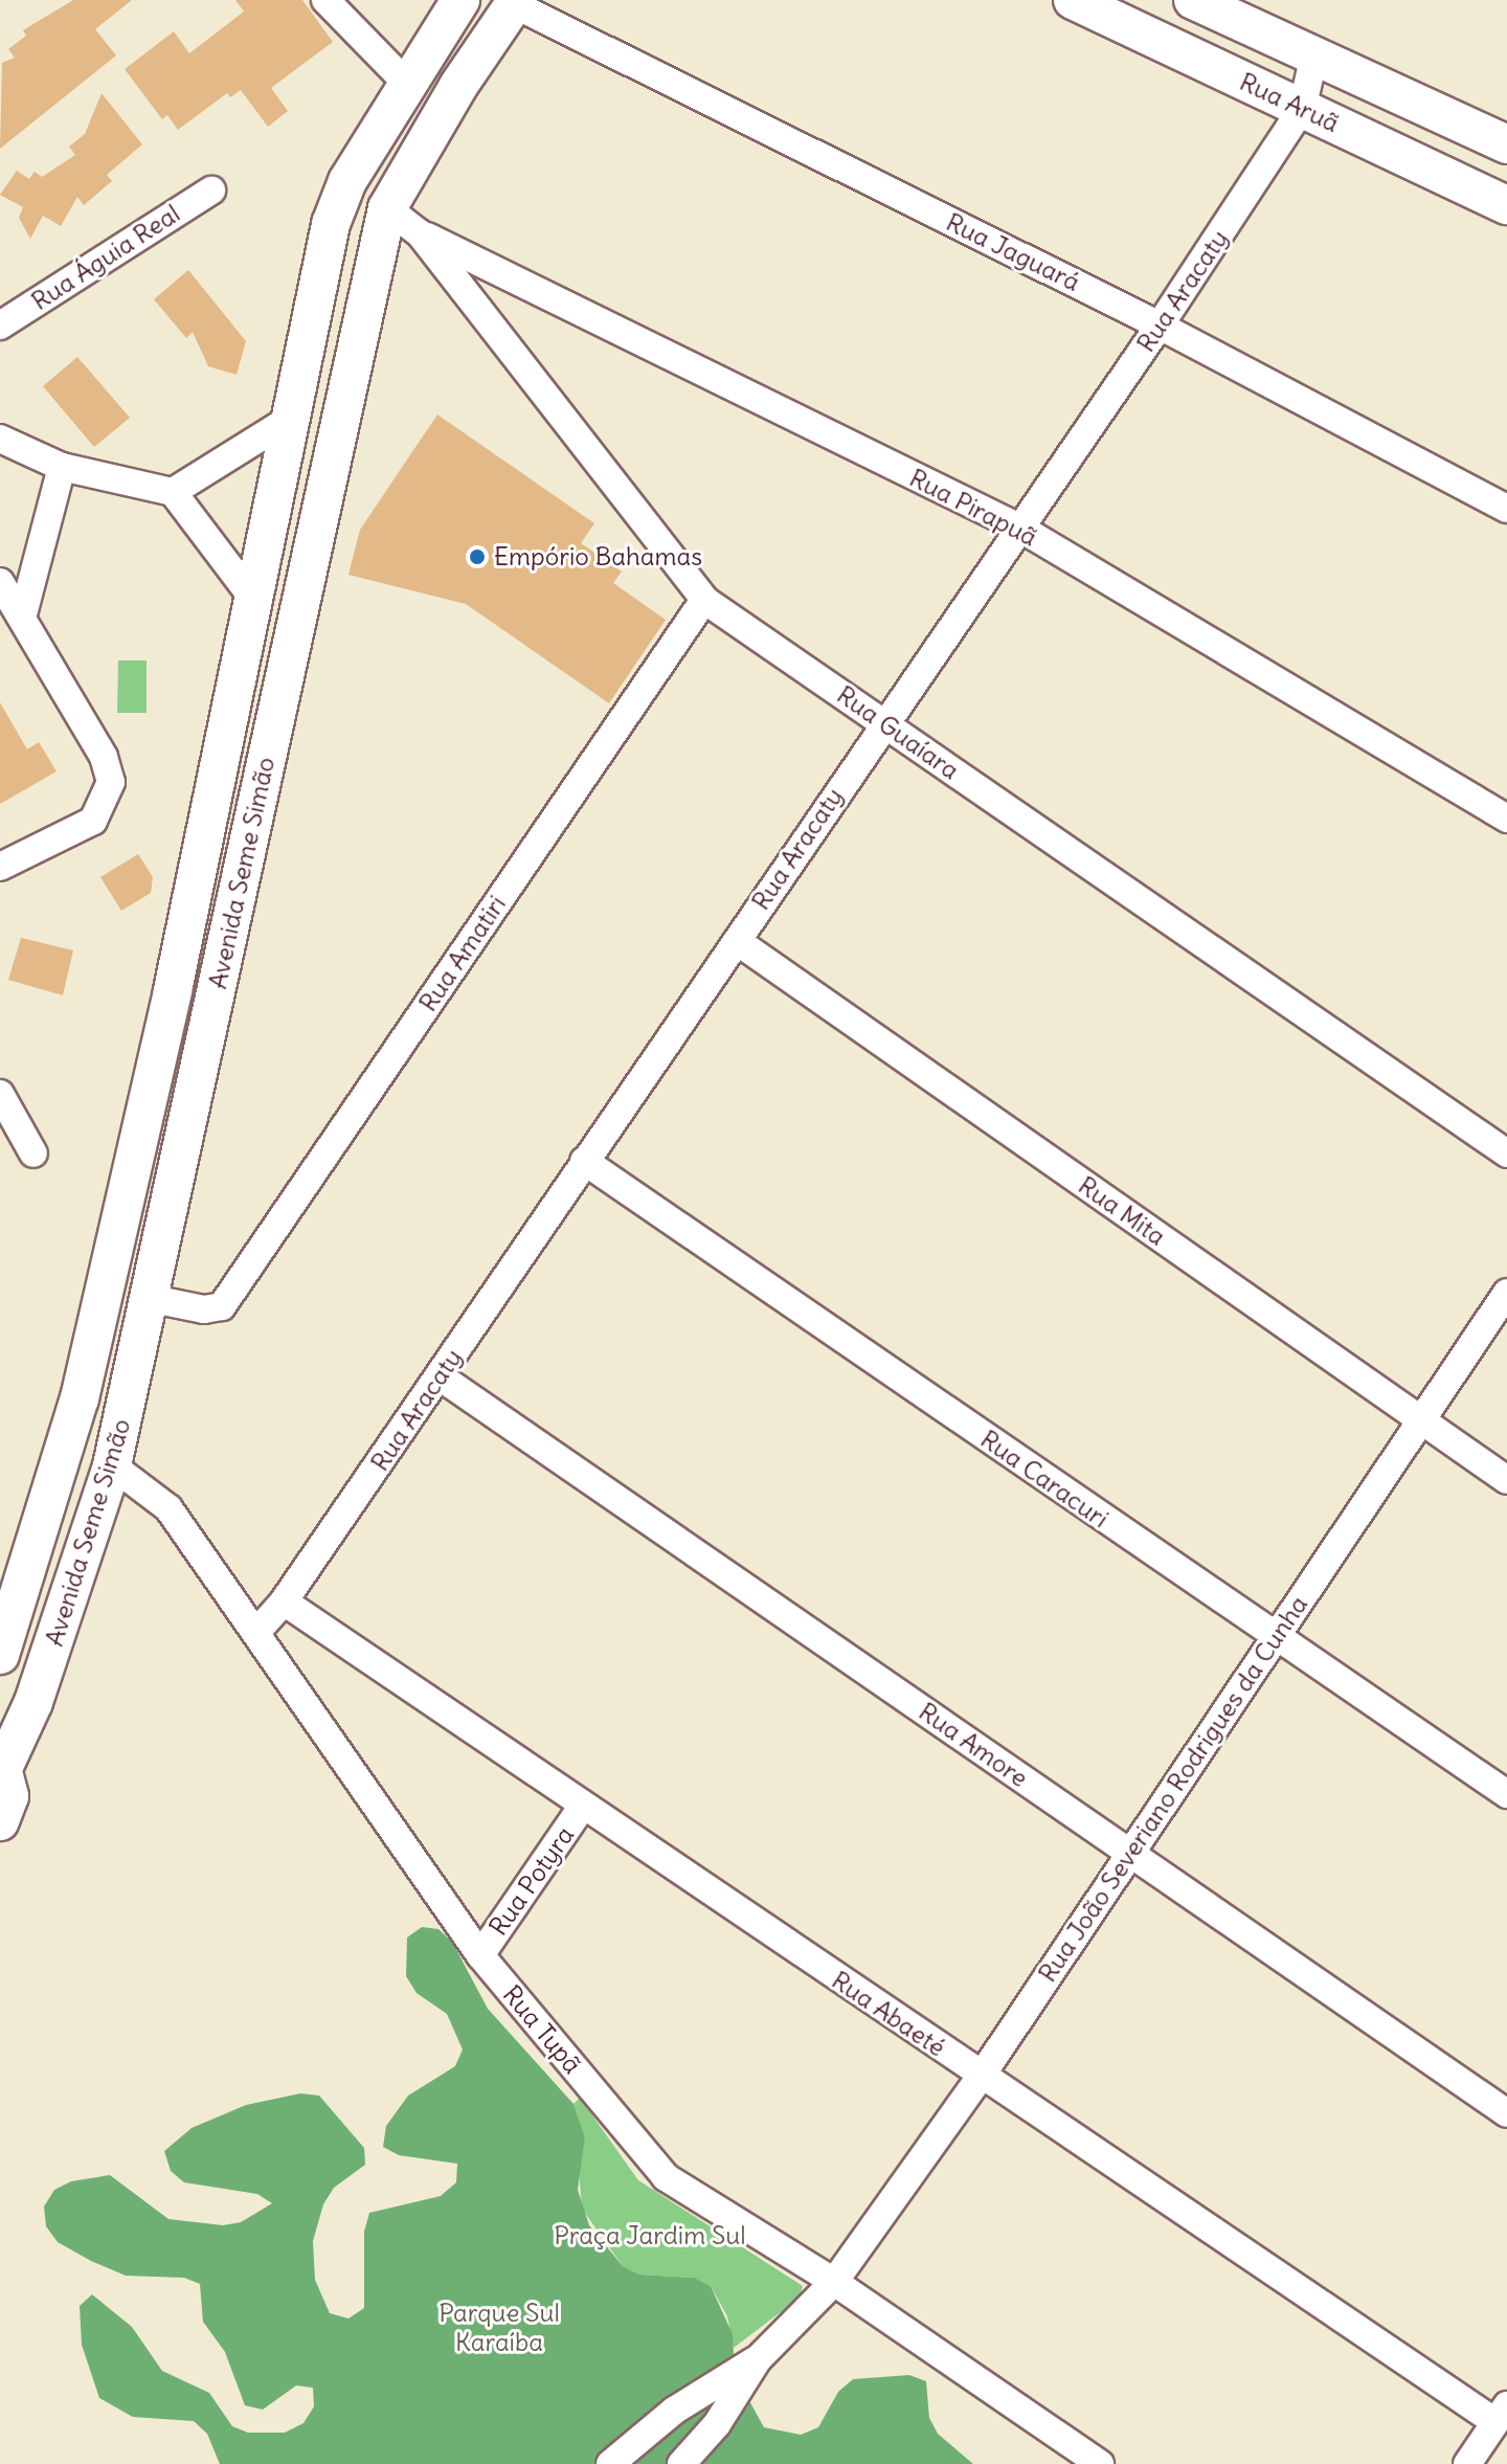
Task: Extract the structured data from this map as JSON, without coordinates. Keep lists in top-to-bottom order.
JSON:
{
  "streets": {
    "main road": ["Rua Aruã", "Avenida Seme Simão"],
    "street": [
      "Rua Jaguará",
      "Rua Águia Real",
      "Rua Aracaty",
      "Rua Pirapuã",
      "Rua Guaíara",
      "Rua Amatiri",
      "Rua Mita",
      "Rua Caracuri",
      "Rua Amore",
      "Rua João Severiano Rodrigues da Cunha",
      "Rua Potyra",
      "Rua Abaeté",
      "Rua Tupã"
    ]
  },
  "crossings": [
    ["Rua Aruã", "Rua Aracaty"],
    ["Rua Jaguará", "Rua Aracaty"],
    ["Rua Jaguará", "Avenida Seme Simão"],
    ["Rua Aracaty", "Rua Pirapuã"],
    ["Rua Aracaty", "Rua Guaíara"],
    ["Rua Aracaty", "Rua Mita"],
    ["Rua Aracaty", "Rua Caracuri"],
    ["Rua Aracaty", "Rua Amore"],
    ["Rua Aracaty", "Rua Abaeté"],
    ["Rua Aracaty", "Rua Tupã"],
    ["Rua Pirapuã", "Rua Guaíara"],
    ["Rua Guaíara", "Avenida Seme Simão"],
    ["Rua Guaíara", "Rua Amatiri"],
    ["Avenida Seme Simão", "Rua Amatiri"],
    ["Avenida Seme Simão", "Rua Tupã"],
    ["Rua Mita", "Rua João Severiano Rodrigues da Cunha"],
    ["Rua Caracuri", "Rua João Severiano Rodrigues da Cunha"],
    ["Rua Amore", "Rua João Severiano Rodrigues da Cunha"],
    ["Rua João Severiano Rodrigues da Cunha", "Rua Abaeté"],
    ["Rua João Severiano Rodrigues da Cunha", "Rua Tupã"],
    ["Rua Potyra", "Rua Abaeté"],
    ["Rua Potyra", "Rua Tupã"]
  ],
  "parks": ["Praça Jardim Sul", "Parque Sul Karaíba"],
  "places": ["Empório Bahamas"]
}
